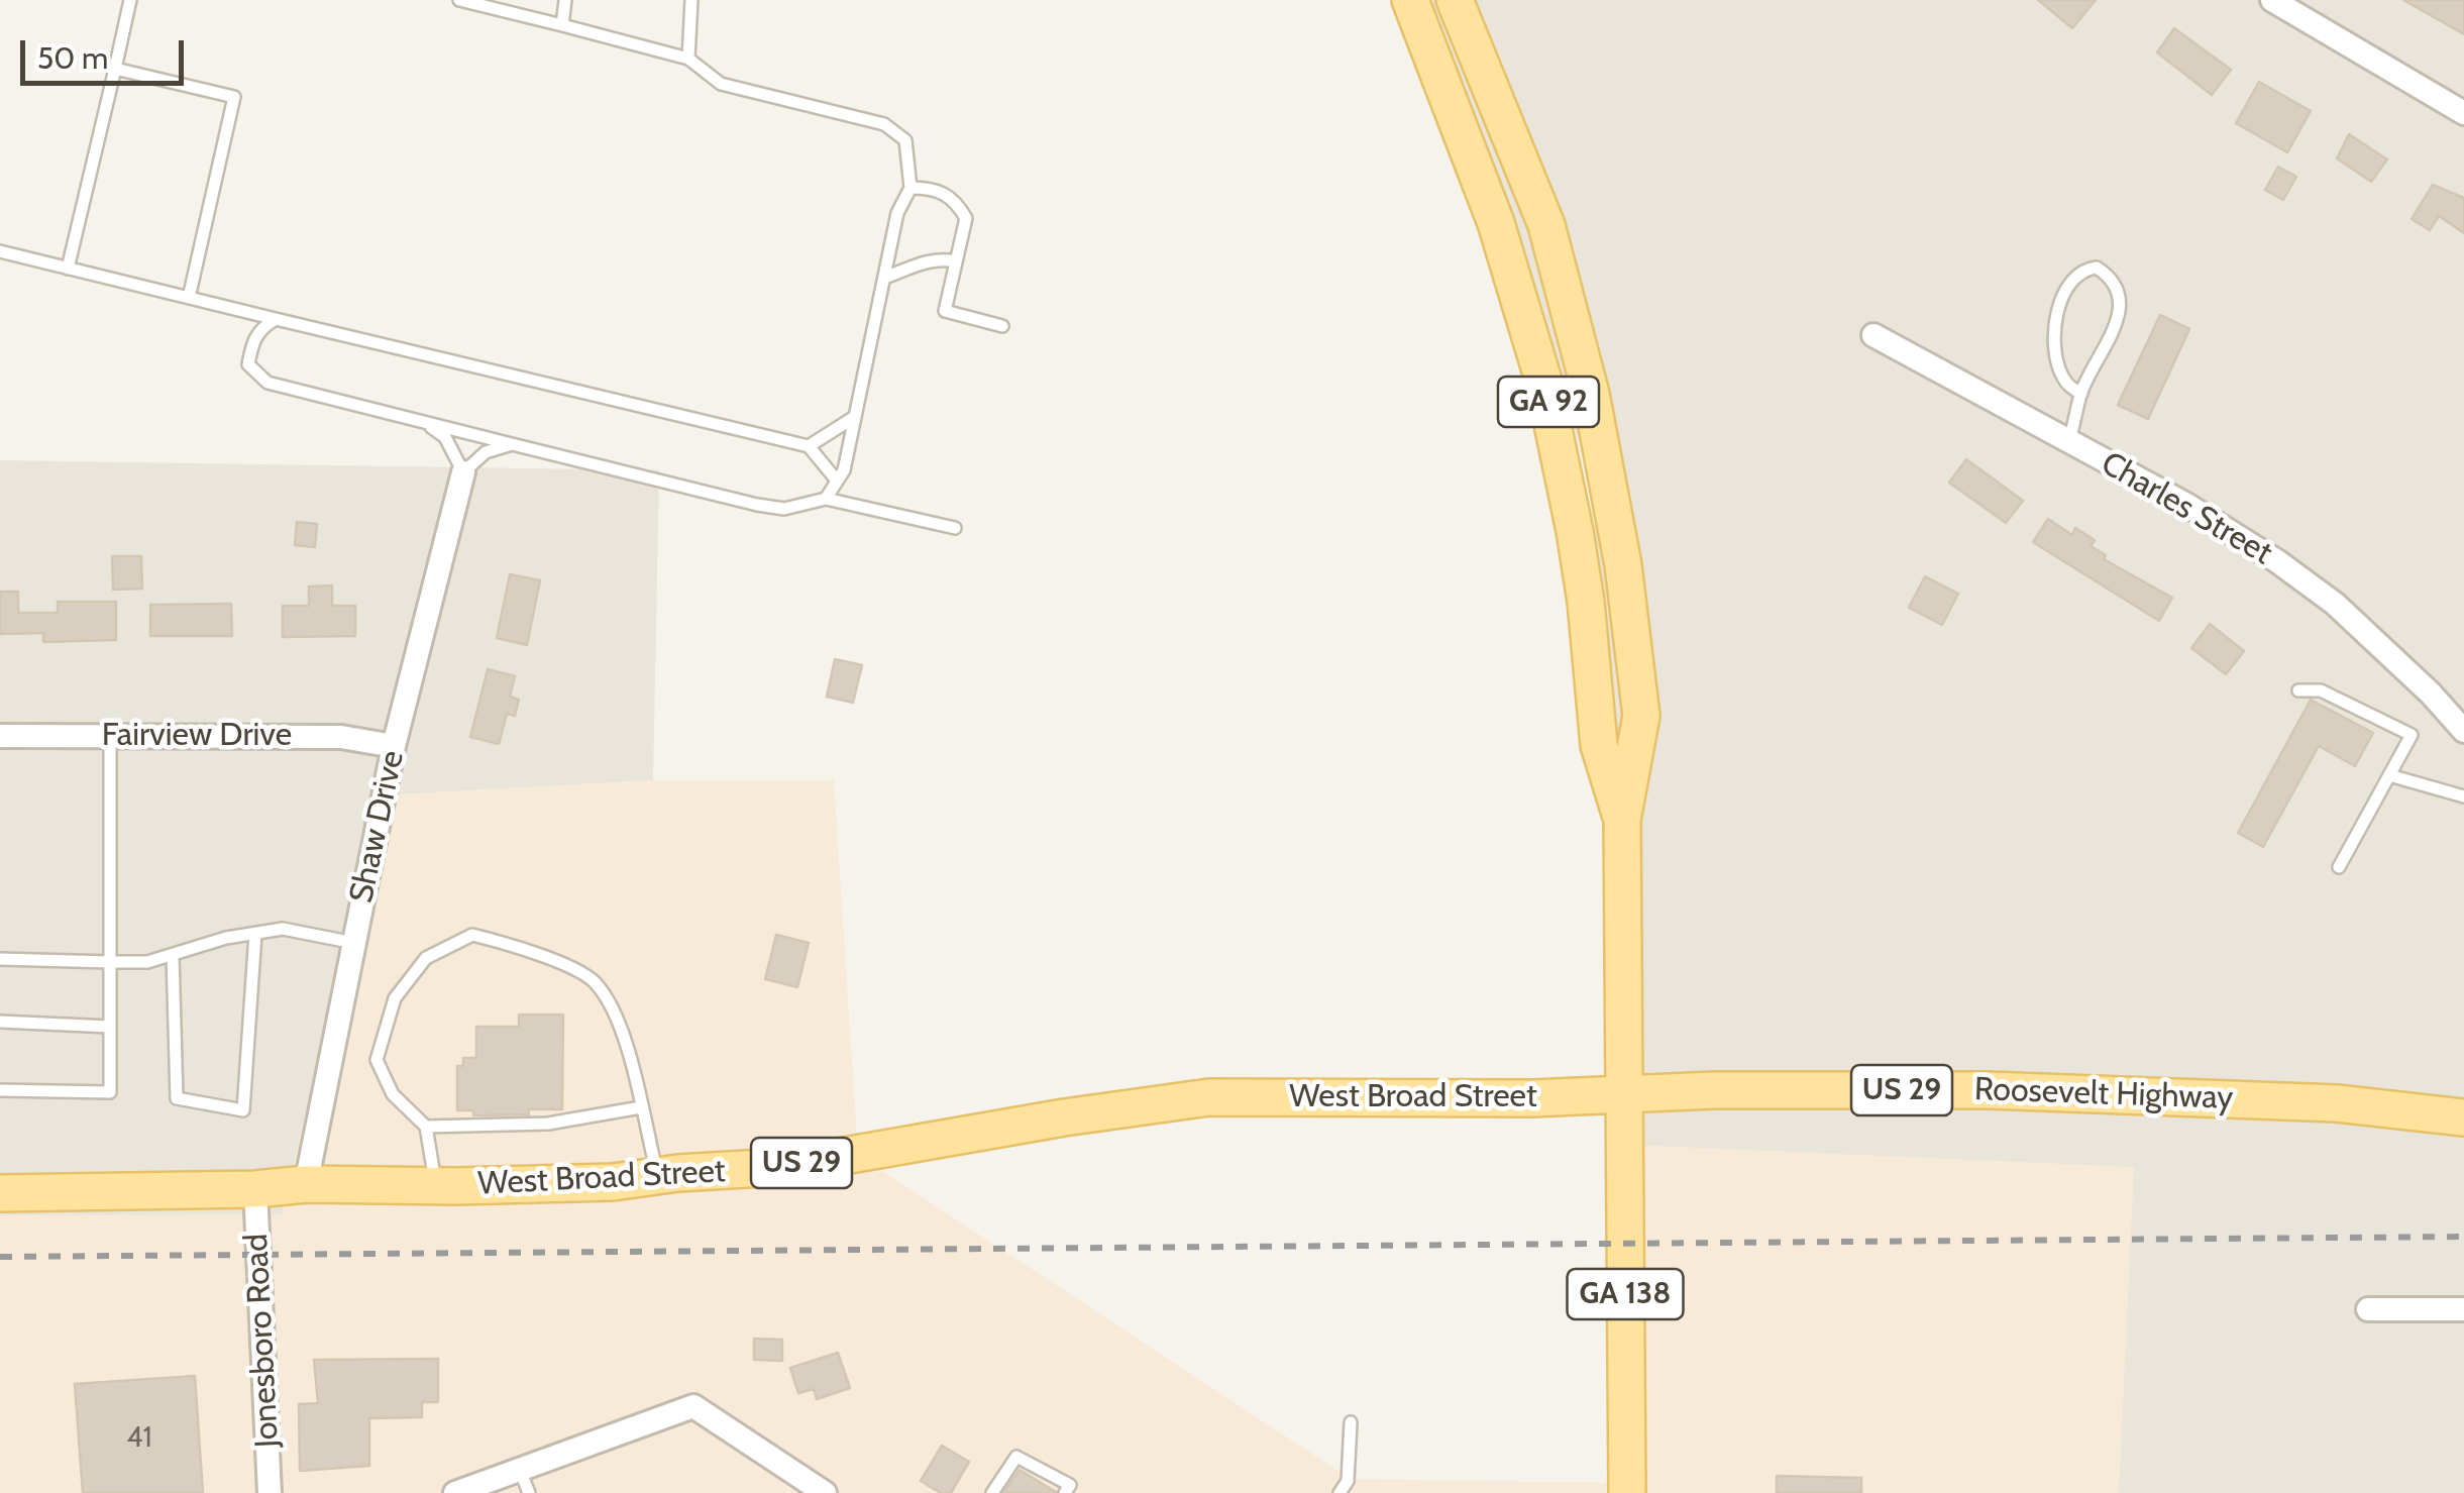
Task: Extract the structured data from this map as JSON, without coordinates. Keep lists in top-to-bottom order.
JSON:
{
  "streets": {
    "main road": [
      "GA 92",
      "US 29",
      "Roosevelt Highway",
      "West Broad Street",
      "GA 138"
    ],
    "street": [
      "Charles Street",
      "Fairview Drive",
      "Shaw Drive",
      "Jonesboro Road"
    ]
  },
  "crossings": [
    ["GA 92", "Roosevelt Highway"],
    ["GA 92", "West Broad Street"],
    ["GA 92", "GA 138"],
    ["Fairview Drive", "Shaw Drive"],
    ["Shaw Drive", "West Broad Street"],
    ["Roosevelt Highway", "West Broad Street"],
    ["Roosevelt Highway", "GA 138"],
    ["West Broad Street", "GA 138"],
    ["West Broad Street", "Jonesboro Road"]
  ],
  "house_numbers": ["41"],
  "scale_bar": "50 m"
}
